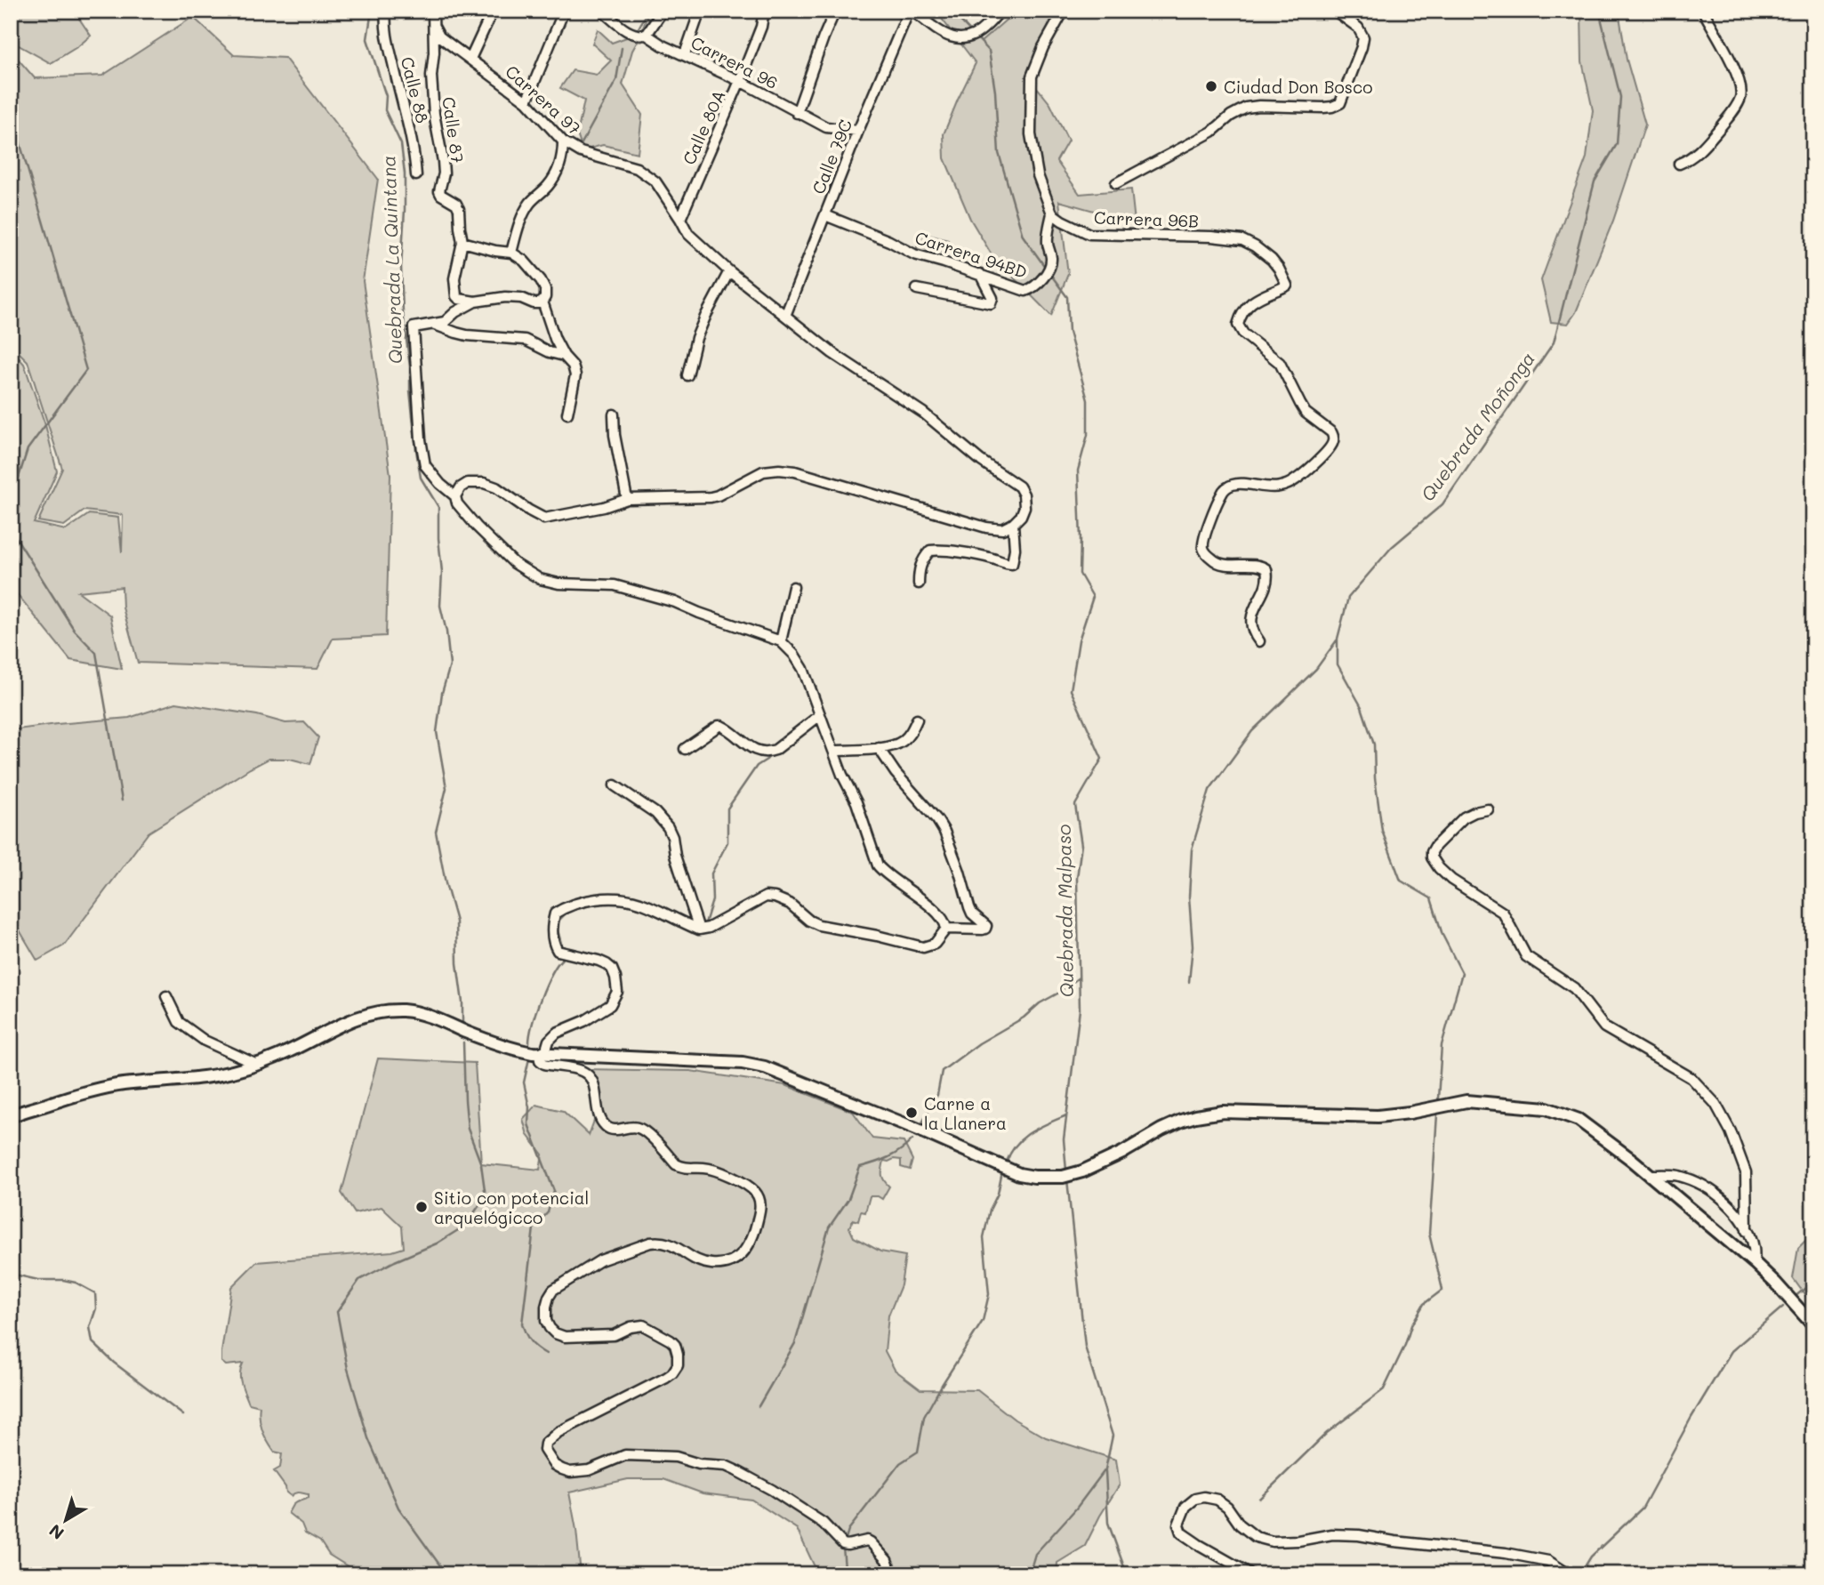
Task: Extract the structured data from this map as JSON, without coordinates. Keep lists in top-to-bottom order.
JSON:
{
  "streets": {
    "street": [
      "Carrera 96",
      "Calle 88",
      "Carrera 97",
      "Calle 80A",
      "Calle 87",
      "Calle 79C",
      "Carrera 96B",
      "Carrera 94BD"
    ]
  },
  "crossings": [
    ["Carrera 96", "Calle 80A"],
    ["Carrera 96", "Calle 79C"],
    ["Carrera 97", "Calle 80A"],
    ["Carrera 97", "Calle 87"],
    ["Carrera 97", "Calle 79C"],
    ["Calle 79C", "Carrera 94BD"],
    ["Carrera 96B", "Carrera 94BD"]
  ],
  "water": ["Quebrada La Quintana", "Quebrada Moñonga", "Quebrada Malpaso"],
  "places": ["Ciudad Don Bosco", "Carne a la Llanera", "Sitio con potencial arquelógicco"],
  "north": "bottom left"
}
